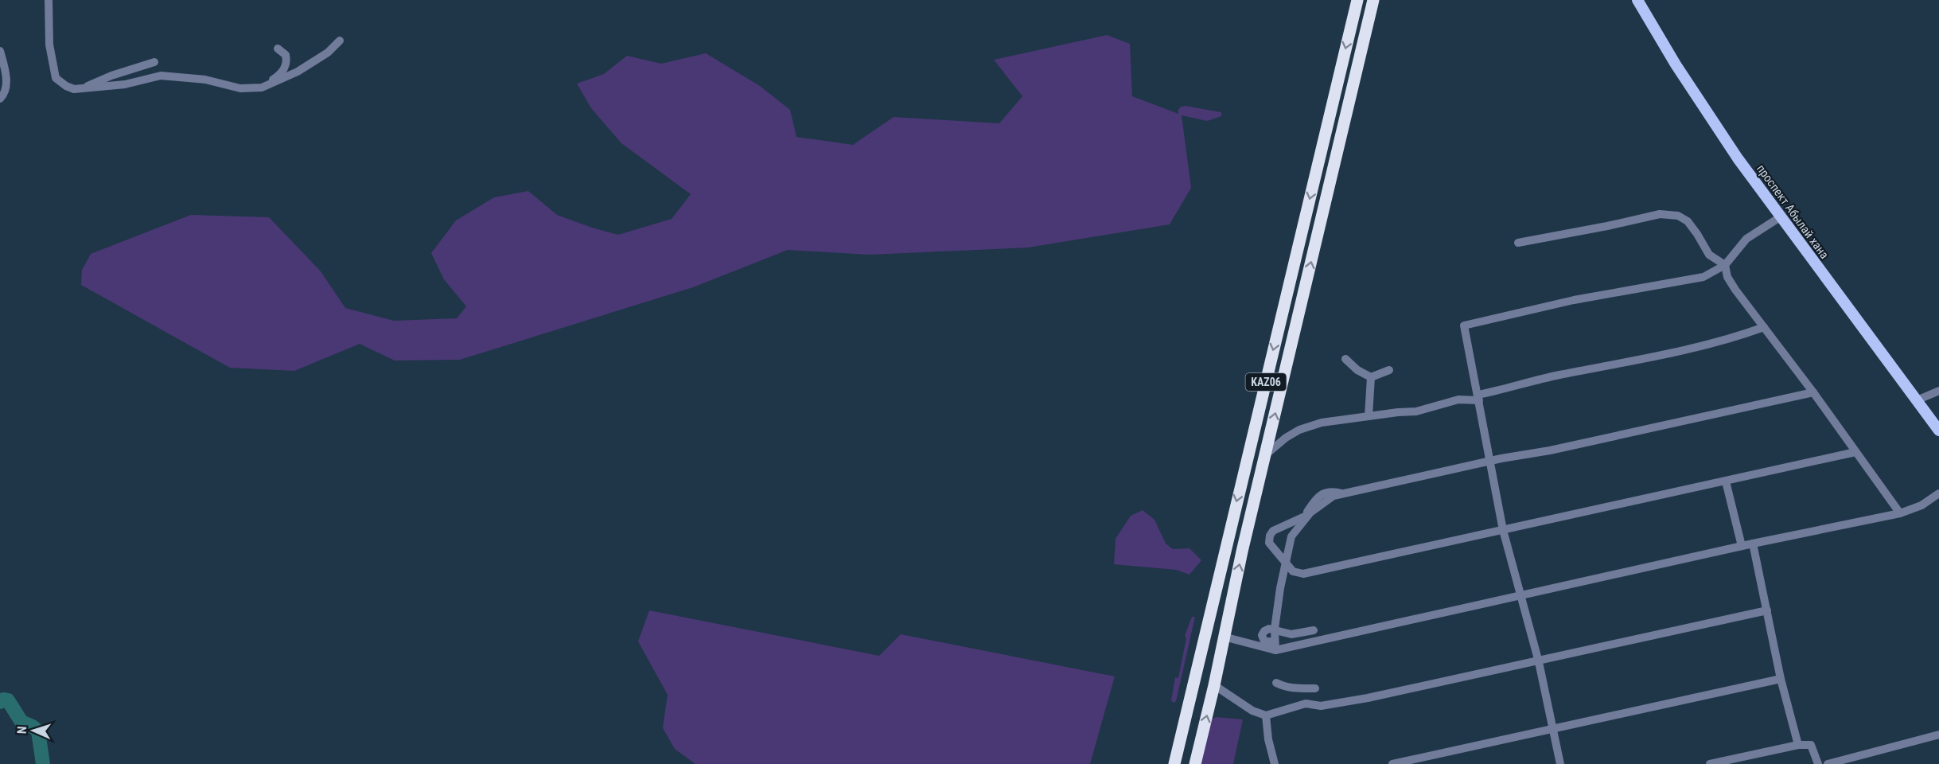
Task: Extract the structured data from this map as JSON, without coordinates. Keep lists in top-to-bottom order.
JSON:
{
  "streets": {
    "highway": ["KАZ06"],
    "main road": ["проспект Абылай хана"]
  },
  "north": "left"
}
